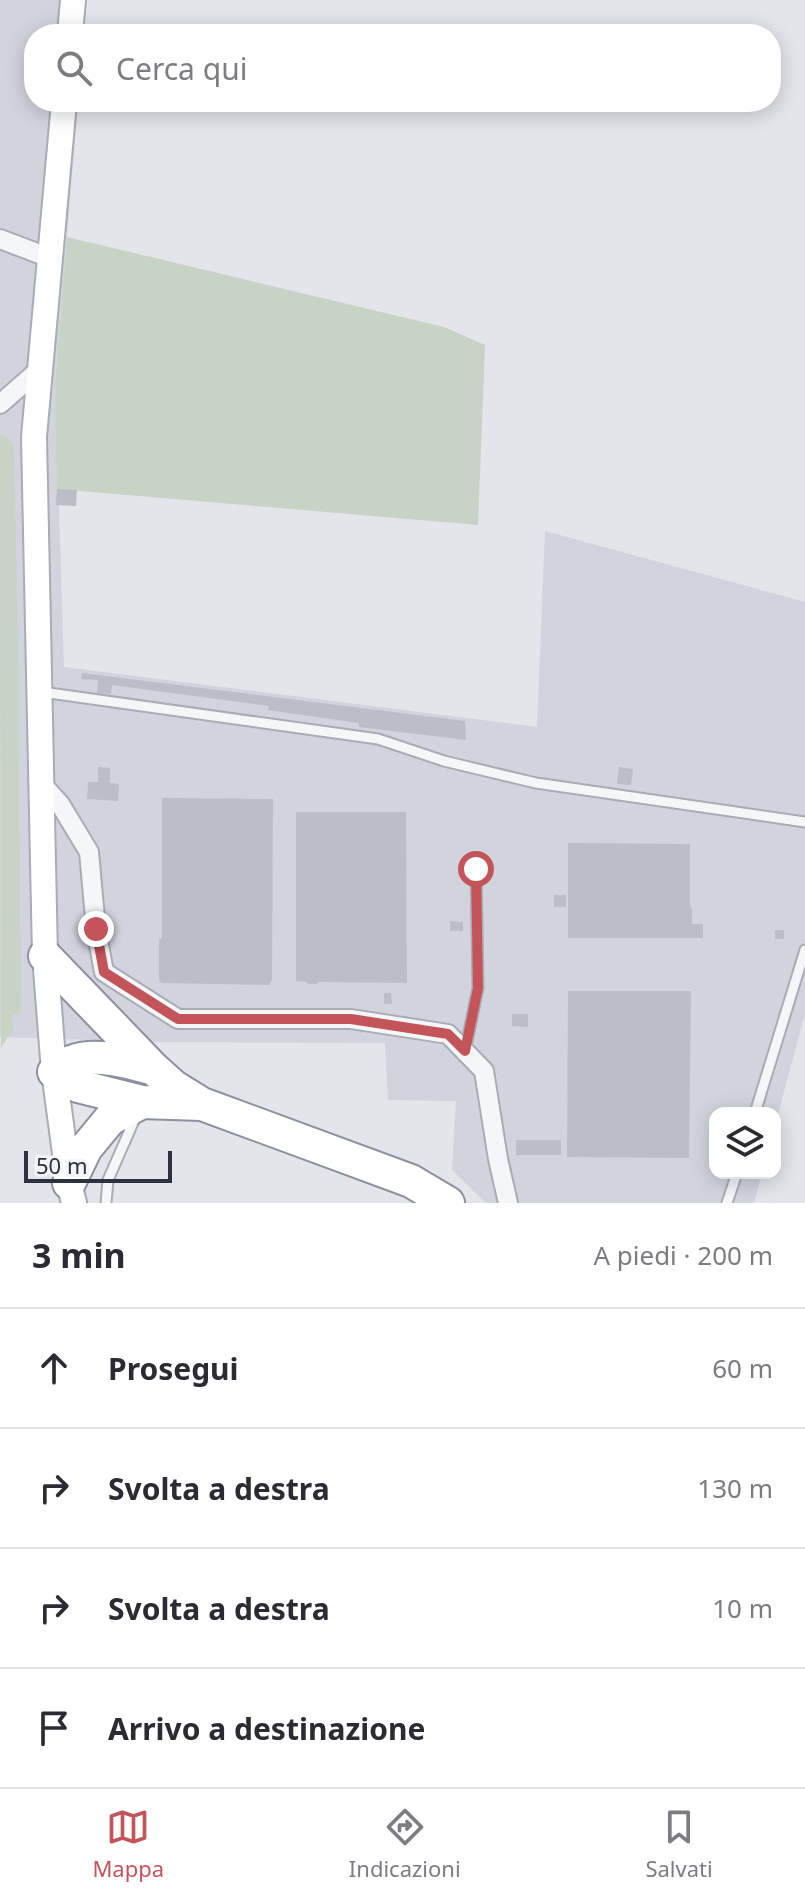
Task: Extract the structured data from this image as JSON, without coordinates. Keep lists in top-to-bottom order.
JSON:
{
  "scale_bar": "50 m",
  "page": {
    "search": "Cerca qui",
    "scale": "50 m",
    "heading": ["3 min", "A piedi · 200 m"],
    "list": [
      ["Prosegui", "60 m"],
      ["Svolta a destra", "130 m"],
      ["Svolta a destra", "10 m"],
      "Arrivo a destinazione"
    ],
    "nav": ["Mappa", "Indicazioni", "Salvati"]
  }
}
